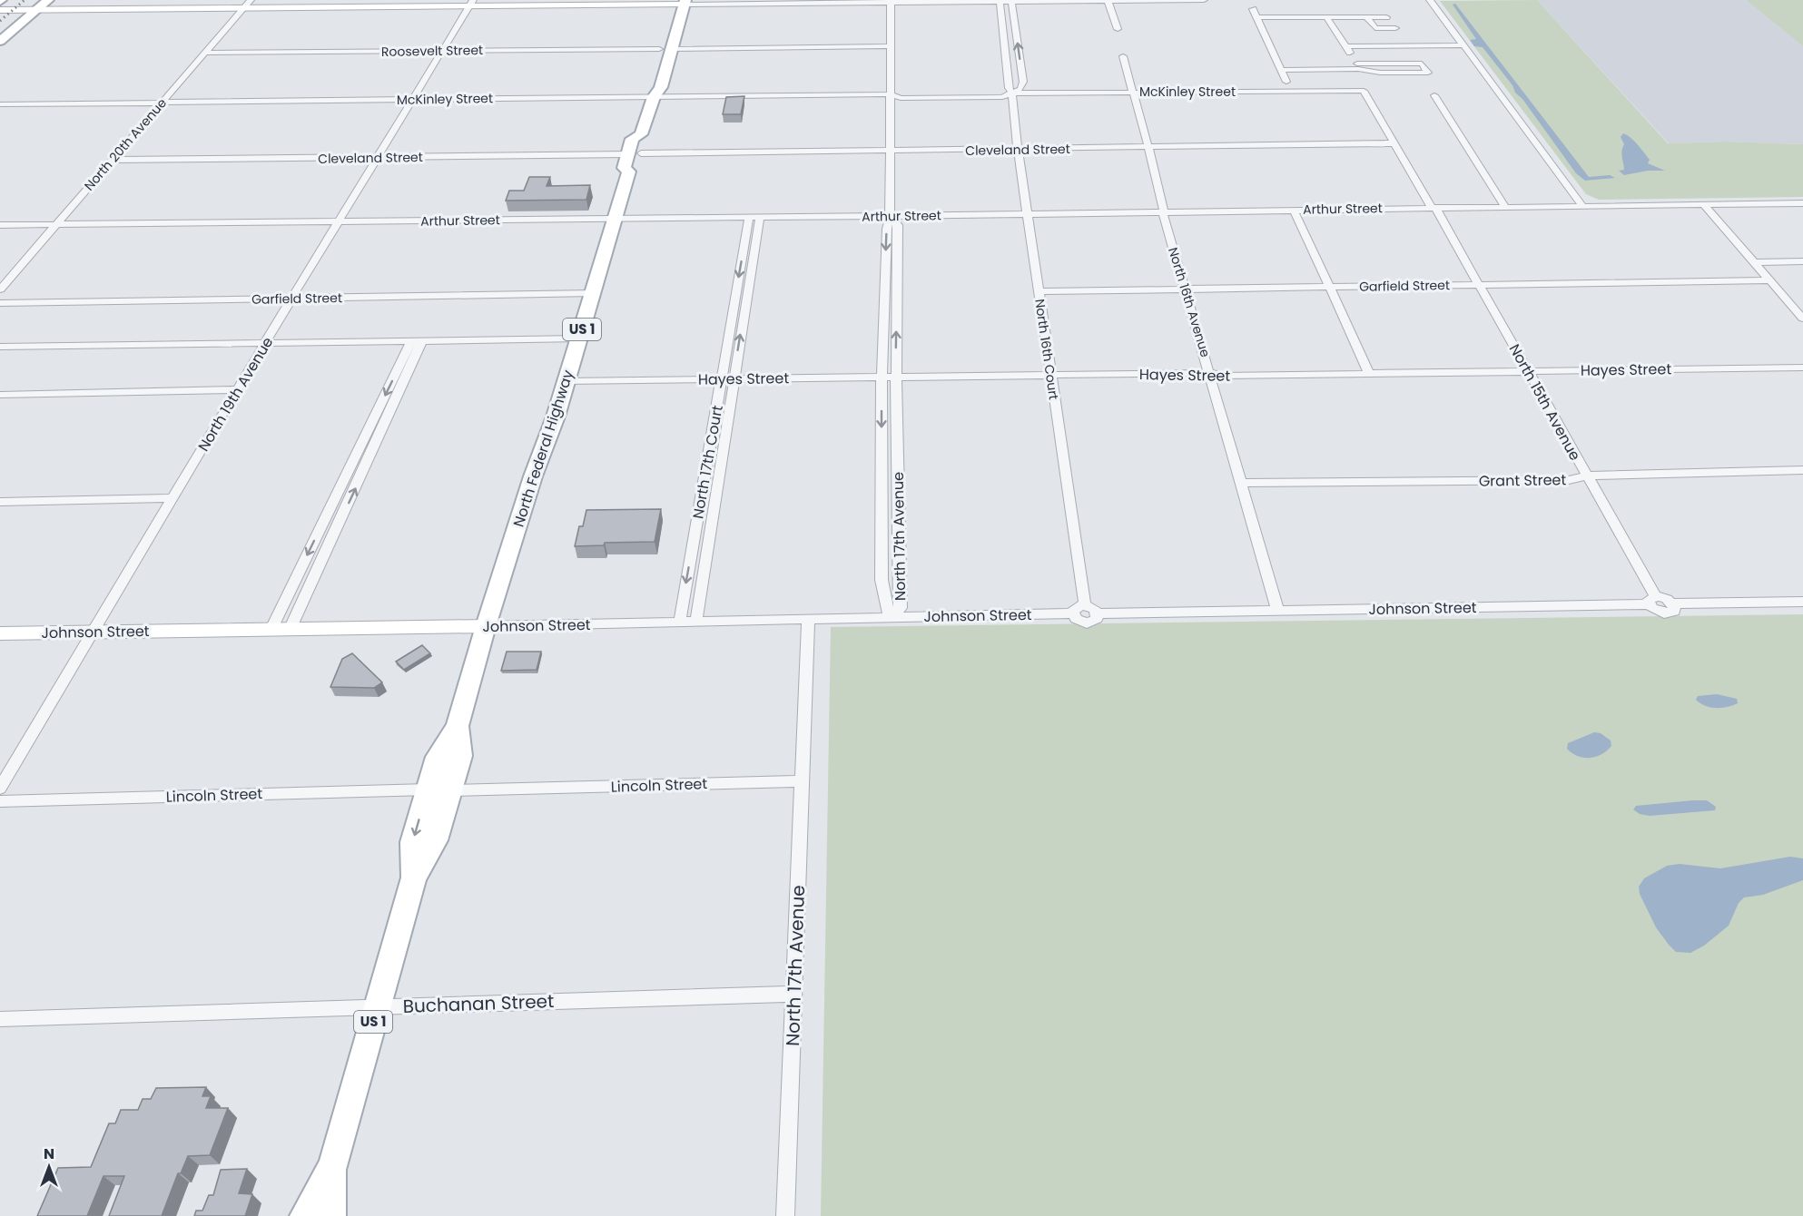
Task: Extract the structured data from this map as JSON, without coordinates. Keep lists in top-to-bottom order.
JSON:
{
  "streets": {
    "main road": ["US 1", "North Federal Highway"],
    "street": [
      "Roosevelt Street",
      "McKinley Street",
      "North 20th Avenue",
      "Cleveland Street",
      "Arthur Street",
      "Garfield Street",
      "North 16th Avenue",
      "North 16th Court",
      "Hayes Street",
      "North 19th Avenue",
      "North 15th Avenue",
      "North 17th Court",
      "Grant Street",
      "North 17th Avenue",
      "Johnson Street",
      "Lincoln Street",
      "Buchanan Street"
    ]
  },
  "crossings": [
    ["Roosevelt Street", "North 20th Avenue"],
    ["Roosevelt Street", "North 19th Avenue"],
    ["Roosevelt Street", "North 17th Avenue"],
    ["McKinley Street", "North 20th Avenue"],
    ["McKinley Street", "North 16th Avenue"],
    ["McKinley Street", "North 16th Court"],
    ["McKinley Street", "North 19th Avenue"],
    ["McKinley Street", "North 15th Avenue"],
    ["McKinley Street", "North 17th Avenue"],
    ["North 20th Avenue", "Cleveland Street"],
    ["North 20th Avenue", "Arthur Street"],
    ["Cleveland Street", "North 16th Avenue"],
    ["Cleveland Street", "North 16th Court"],
    ["Cleveland Street", "North 19th Avenue"],
    ["Cleveland Street", "North 15th Avenue"],
    ["Cleveland Street", "North Federal Highway"],
    ["Cleveland Street", "North 17th Avenue"],
    ["Arthur Street", "North 16th Avenue"],
    ["Arthur Street", "North 16th Court"],
    ["Arthur Street", "North 19th Avenue"],
    ["Arthur Street", "North 15th Avenue"],
    ["Arthur Street", "North Federal Highway"],
    ["Arthur Street", "North 17th Court"],
    ["Arthur Street", "North 17th Avenue"],
    ["Garfield Street", "North 16th Avenue"],
    ["Garfield Street", "North 16th Court"],
    ["Garfield Street", "North 19th Avenue"],
    ["Garfield Street", "North 15th Avenue"],
    ["Garfield Street", "North Federal Highway"],
    ["North 16th Avenue", "Hayes Street"],
    ["North 16th Avenue", "Grant Street"],
    ["North 16th Avenue", "Johnson Street"],
    ["US 1", "North Federal Highway"],
    ["North 16th Court", "Hayes Street"],
    ["North 16th Court", "Johnson Street"],
    ["Hayes Street", "North 15th Avenue"],
    ["Hayes Street", "North Federal Highway"],
    ["Hayes Street", "North 17th Court"],
    ["Hayes Street", "North 17th Avenue"],
    ["North 19th Avenue", "Johnson Street"],
    ["North 15th Avenue", "Grant Street"],
    ["North 15th Avenue", "Johnson Street"],
    ["North Federal Highway", "Johnson Street"],
    ["North Federal Highway", "Lincoln Street"],
    ["North Federal Highway", "Buchanan Street"],
    ["North 17th Court", "Johnson Street"],
    ["North 17th Avenue", "Johnson Street"],
    ["North 17th Avenue", "Lincoln Street"],
    ["North 17th Avenue", "Buchanan Street"]
  ],
  "north": "top"
}
